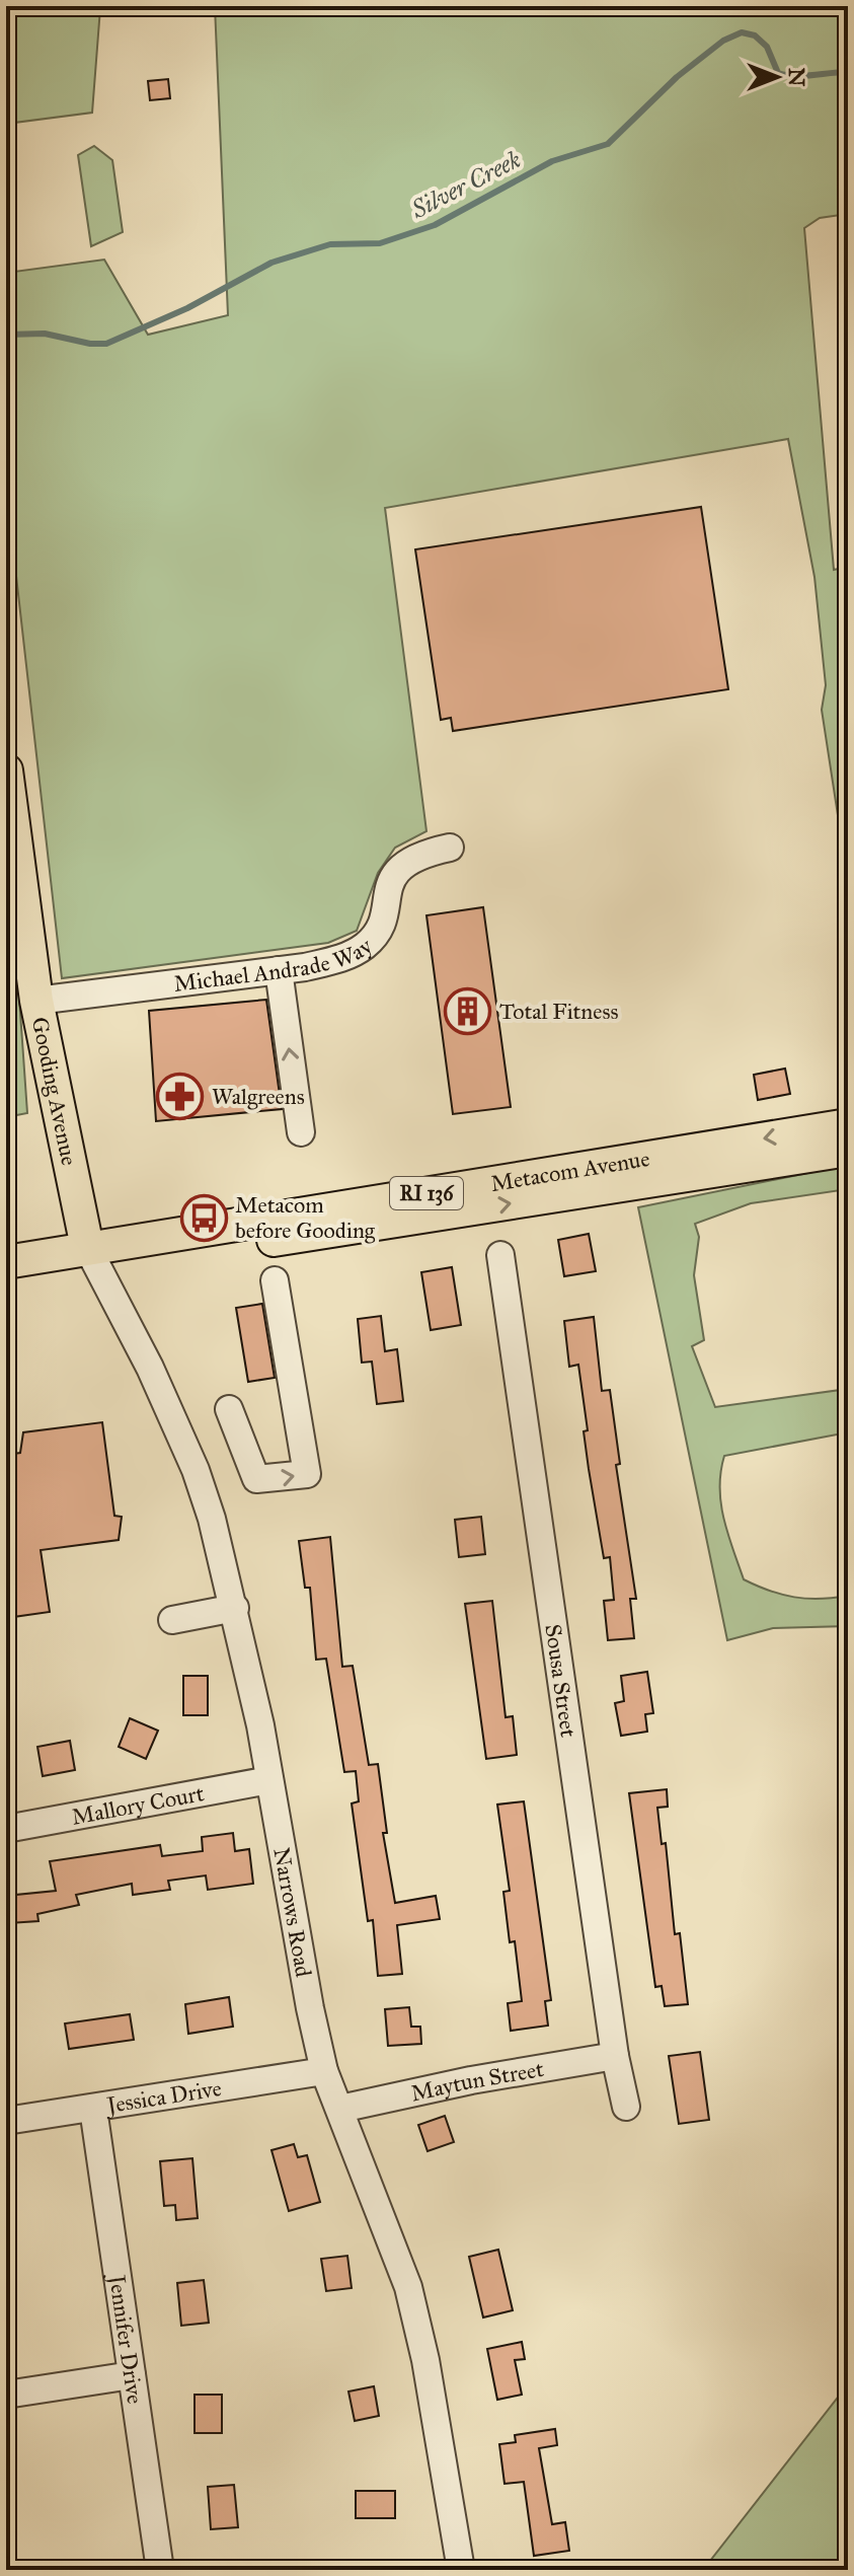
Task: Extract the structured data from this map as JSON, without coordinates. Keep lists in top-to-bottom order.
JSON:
{
  "streets": {
    "main road": ["Gooding Avenue", "Metacom Avenue", "RI 136"],
    "street": [
      "Michael Andrade Way",
      "Sousa Street",
      "Mallory Court",
      "Narrows Road",
      "Maytun Street",
      "Jessica Drive",
      "Jennifer Drive"
    ]
  },
  "crossings": [
    ["Michael Andrade Way", "Gooding Avenue"],
    ["Gooding Avenue", "Metacom Avenue"],
    ["Gooding Avenue", "Narrows Road"],
    ["Metacom Avenue", "Narrows Road"],
    ["Sousa Street", "Maytun Street"],
    ["Mallory Court", "Narrows Road"],
    ["Narrows Road", "Maytun Street"],
    ["Narrows Road", "Jessica Drive"],
    ["Jessica Drive", "Jennifer Drive"]
  ],
  "water": ["Silver Creek"],
  "places": {
    "building": ["Total Fitness"],
    "pharmacy": ["Walgreens"],
    "bus stop": ["Metacom before Gooding"]
  },
  "north": "right"
}
